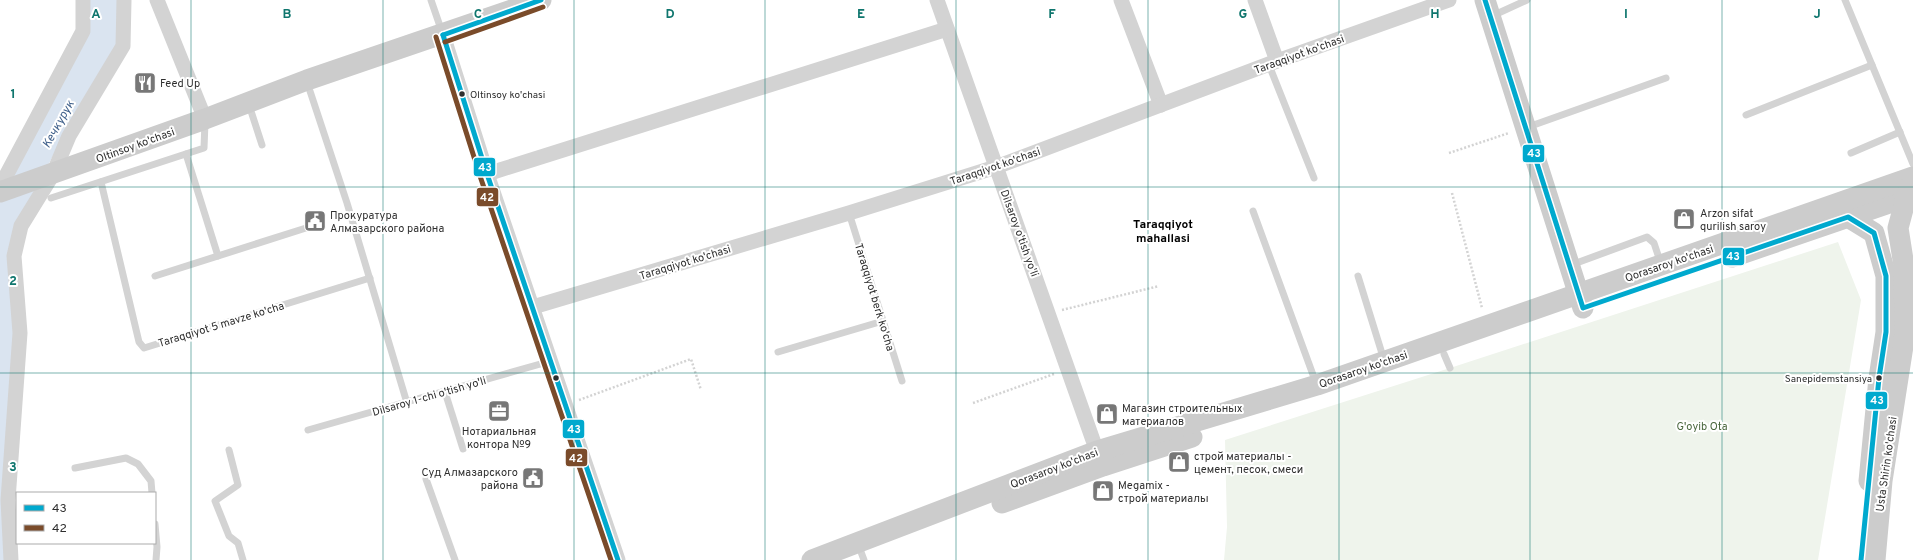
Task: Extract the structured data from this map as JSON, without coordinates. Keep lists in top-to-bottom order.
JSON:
{
  "streets": {
    "main road": ["Oltinsoy ko'chasi", "Qorasaroy ko'chasi", "Usta Shirin ko'chasi"],
    "street": ["Taraqqiyot ko'chasi", "Dilsaroy o'tish yo'li"],
    "lane": ["Taraqqiyot berk ko'cha", "Taraqqiyot 5 mavze ko'cha", "Dilsaroy 1-chi o'tish yo'li"]
  },
  "crossings": [
    ["Taraqqiyot ko'chasi", "Dilsaroy o'tish yo'li"],
    ["Taraqqiyot ko'chasi", "Taraqqiyot berk ko'cha"],
    ["Dilsaroy o'tish yo'li", "Qorasaroy ko'chasi"],
    ["Qorasaroy ko'chasi", "Usta Shirin ko'chasi"]
  ],
  "districts": ["Taraqqiyot mahallasi"],
  "water": ["Кечкурук"],
  "parks": ["G'oyib Ota"],
  "places": {
    "restaurant": ["Feed Up"],
    "other": ["Oltinsoy ko'chasi", "Sanepidemstansiya"],
    "shop": [
      "Arzon sifat qurilish saroy",
      "Магазин строительных материалов",
      "строй материалы - цемент, песок, смеси",
      "Megamix - строй материалы"
    ],
    "public building": ["Прокуратура Алмазарского района", "Суд Алмазарского района"],
    "office": ["Нотариальная контора №9"]
  },
  "lines": ["transit line 43", "transit line 42"],
  "legend": ["43", "42"],
  "grid": {
    "columns": [
      "A",
      "B",
      "C",
      "D",
      "E",
      "F",
      "G",
      "H",
      "I",
      "J"
    ],
    "rows": ["1", "2", "3"]
  }
}
